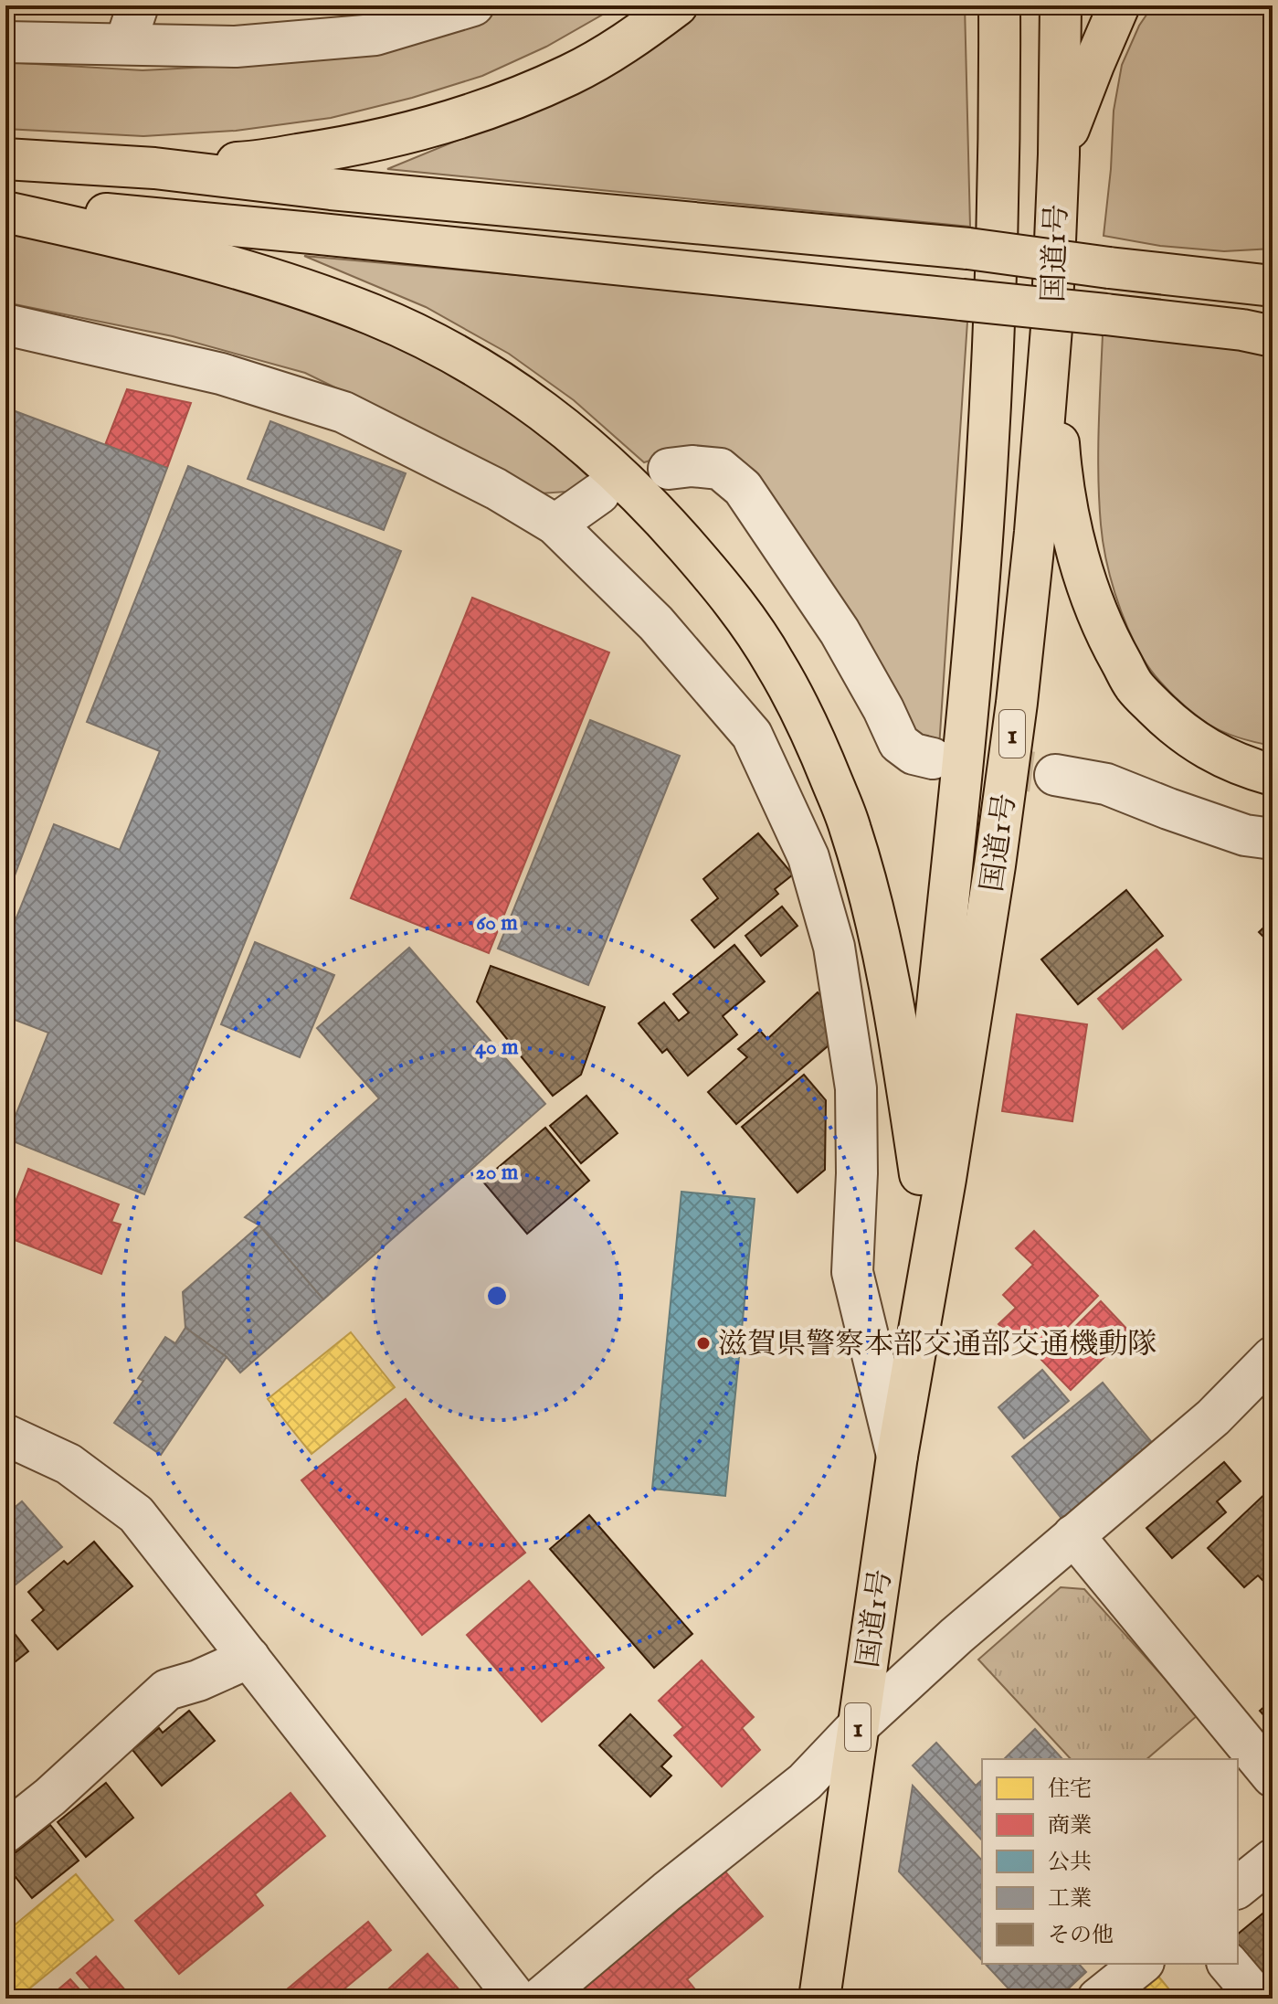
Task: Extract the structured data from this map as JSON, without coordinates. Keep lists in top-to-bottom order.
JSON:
{
  "streets": {
    "highway": ["国道1号", "1"]
  },
  "places": ["滋賀県警察本部交通部交通機動隊"],
  "legend": [
    "住宅",
    "商業",
    "公共",
    "工業",
    "その他"
  ],
  "rings": ["60 m", "40 m", "20 m"]
}
